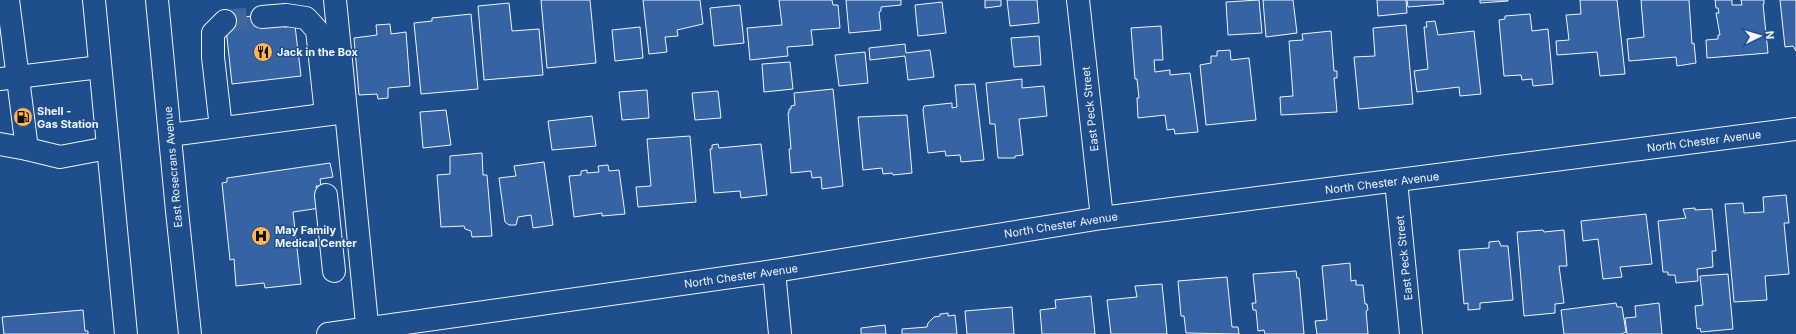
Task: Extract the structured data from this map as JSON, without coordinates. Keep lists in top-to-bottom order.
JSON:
{
  "streets": {
    "street": ["East Peck Street", "North Chester Avenue", "East Rosecrans Avenue"]
  },
  "crossings": [
    ["East Peck Street", "North Chester Avenue"]
  ],
  "places": {
    "restaurant": ["Jack in the Box"],
    "fuel station": ["Shell - Gas Station"],
    "hospital": ["May Family Medical Center"]
  },
  "north": "right"
}
